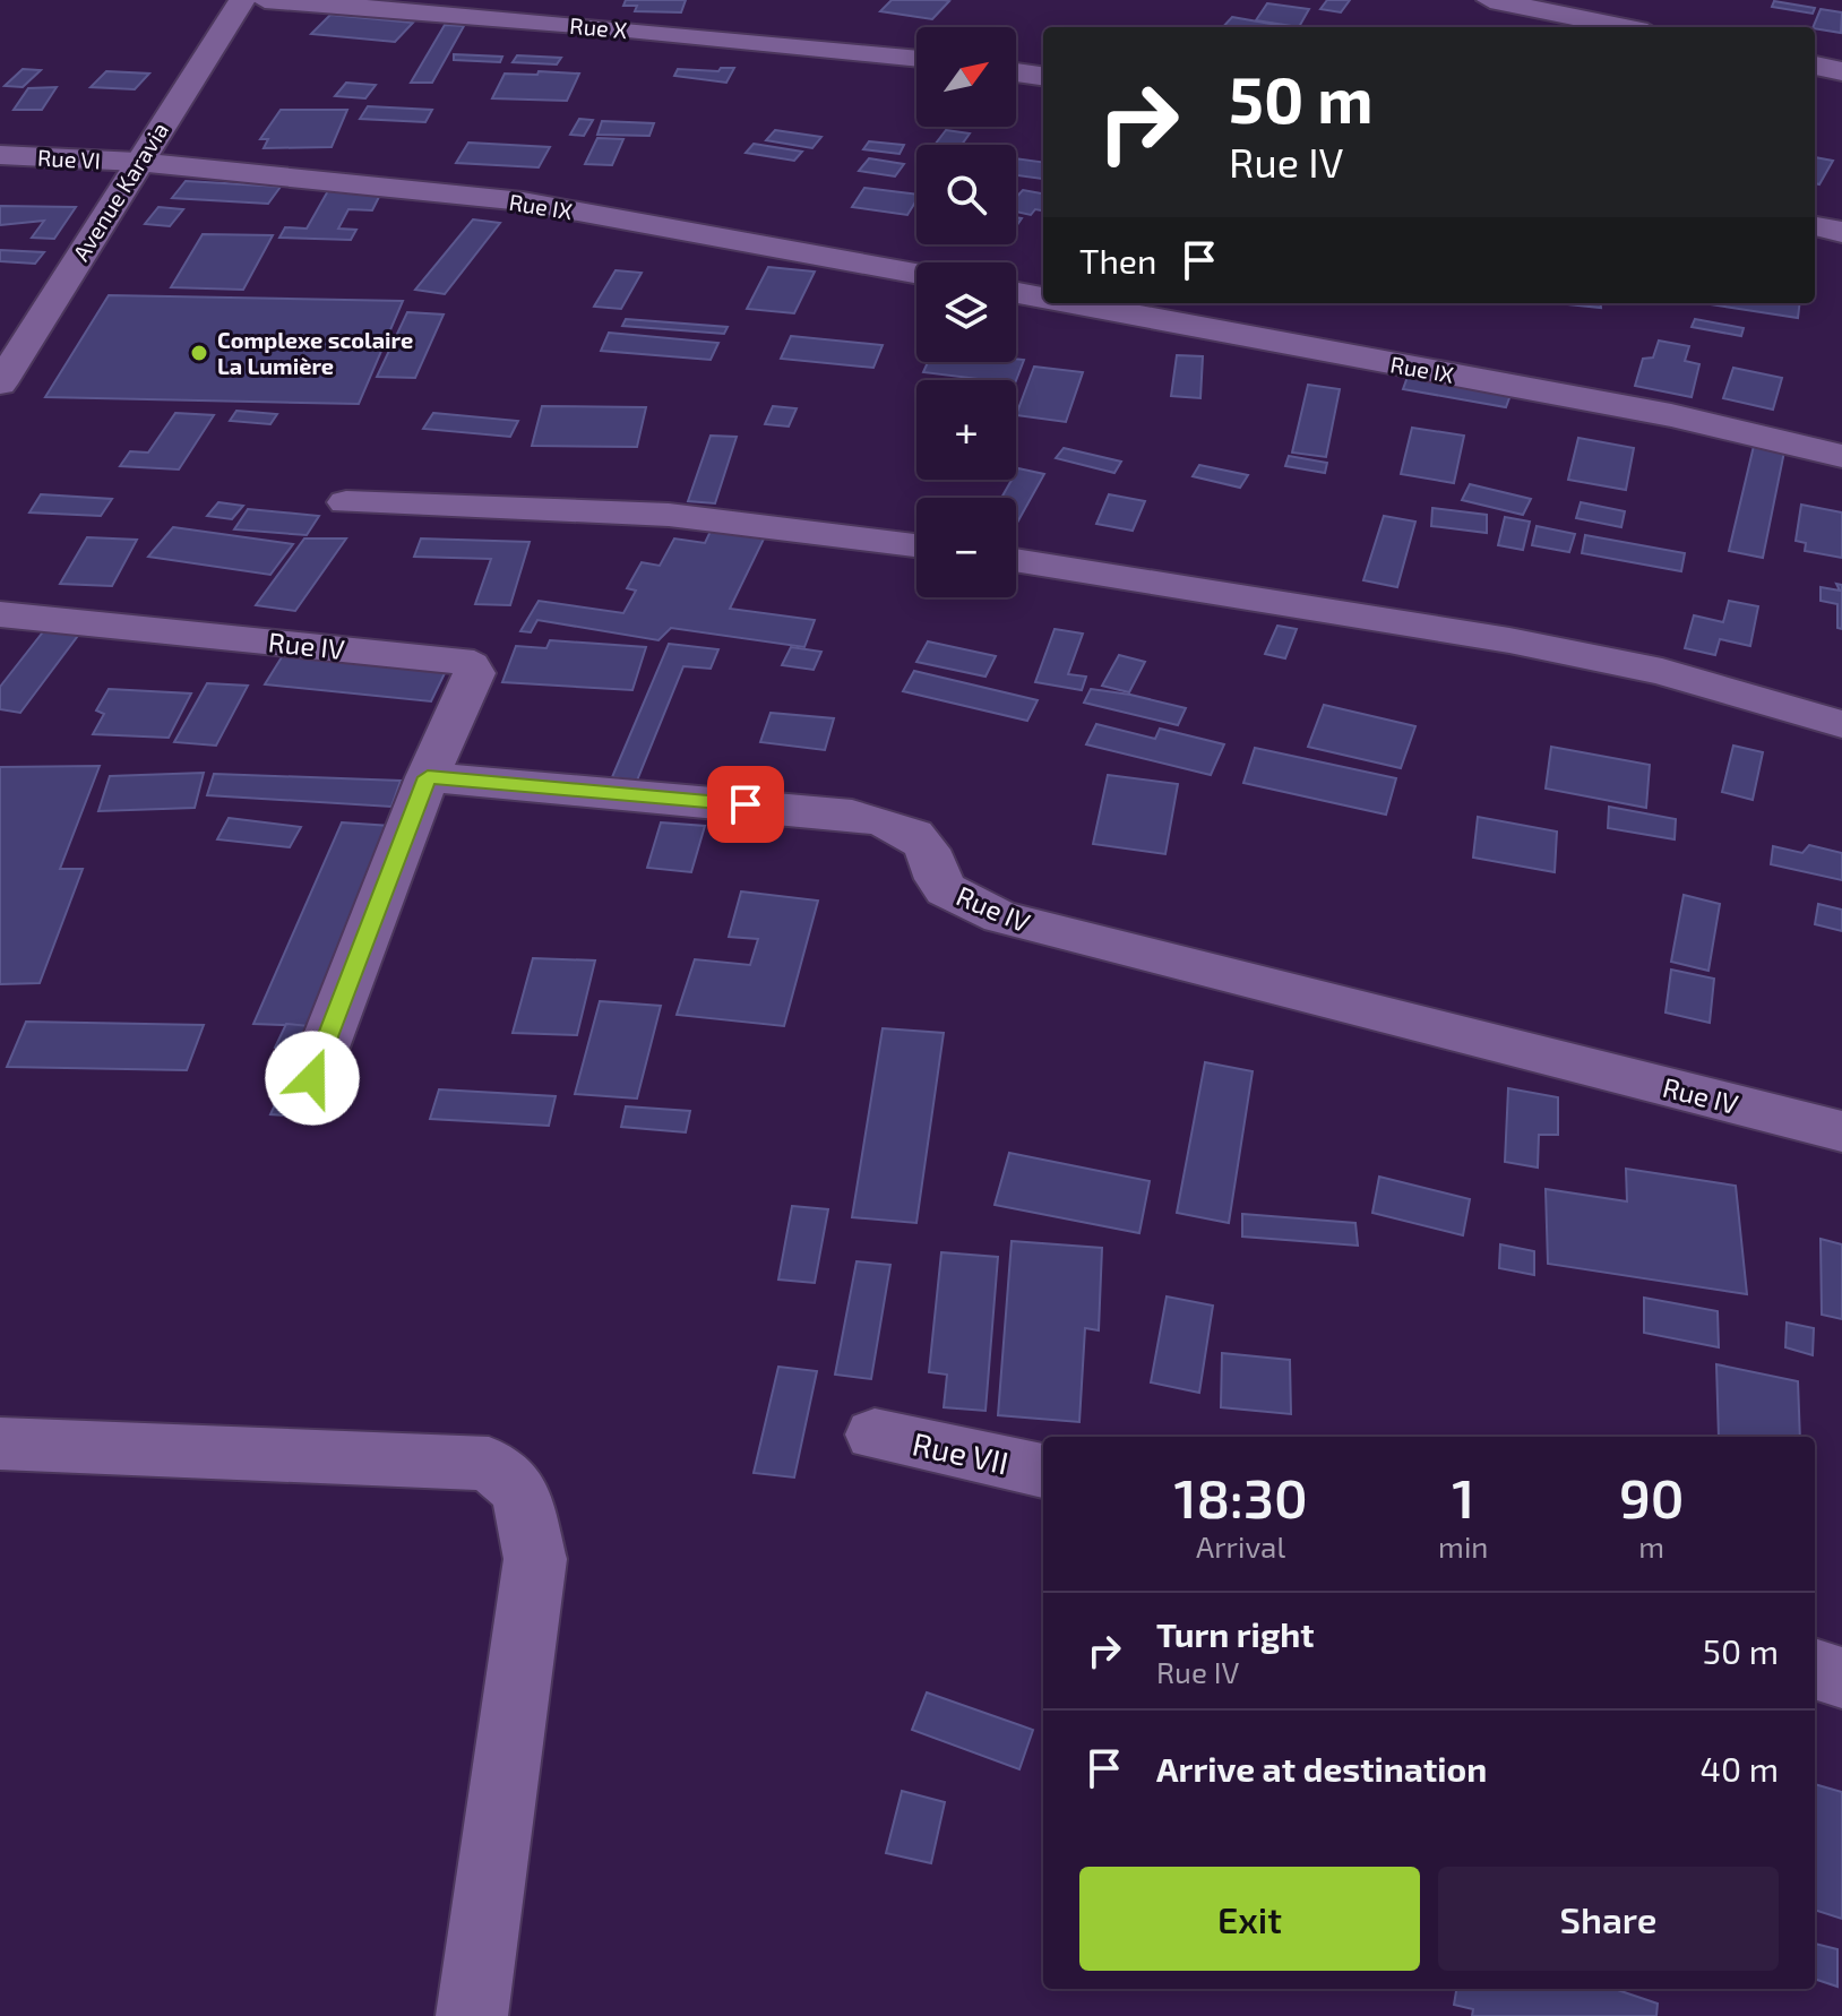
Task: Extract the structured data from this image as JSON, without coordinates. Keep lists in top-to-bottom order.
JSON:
{
  "streets": {
    "street": [
      "Rue X",
      "Rue VI",
      "Avenue Karavia",
      "Rue IX",
      "Rue IV",
      "Rue VII"
    ]
  },
  "crossings": [
    ["Rue VI", "Avenue Karavia"],
    ["Rue VI", "Rue IX"],
    ["Avenue Karavia", "Rue IX"]
  ],
  "places": ["Complexe scolaire La Lumière"],
  "north": "top right",
  "page": {
    "map_buttons": ["+", "−"],
    "turn": ["50 m", "Rue IV"],
    "then": "Then",
    "eta": [
      "18:30",
      "Arrival",
      "1",
      "min",
      "90",
      "m"
    ],
    "list": [
      {
        "name": "Turn right",
        "note": "Rue IV",
        "value": "50 m"
      },
      {
        "name": "Arrive at destination",
        "value": "40 m"
      }
    ],
    "buttons": ["Exit", "Share"]
  }
}
